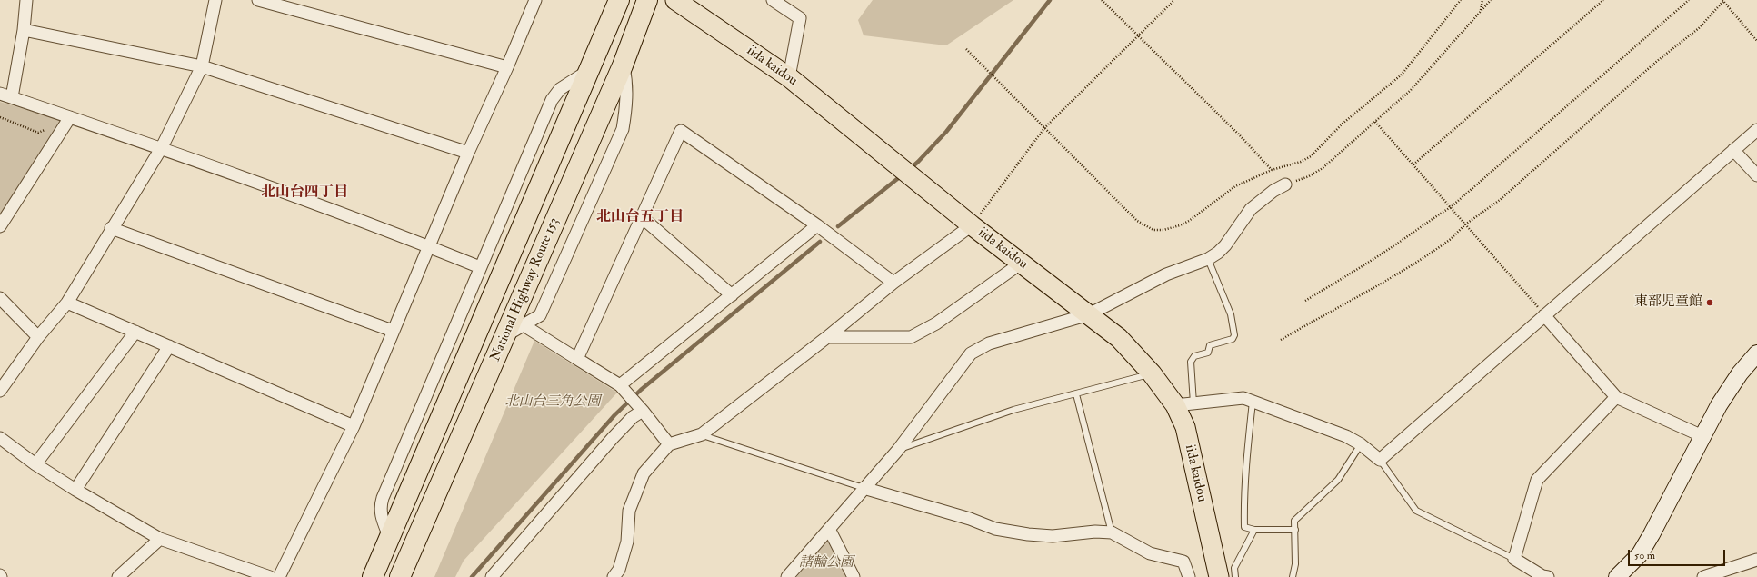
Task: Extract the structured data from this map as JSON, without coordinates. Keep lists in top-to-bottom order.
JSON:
{
  "streets": {
    "highway": ["National Highway Route 153"],
    "main road": ["iida kaidou"]
  },
  "districts": ["北山台四丁目", "北山台五丁目"],
  "parks": ["北山台三角公園", "諸輪公園"],
  "places": ["東部児童館"],
  "scale_bar": "50 m"
}
